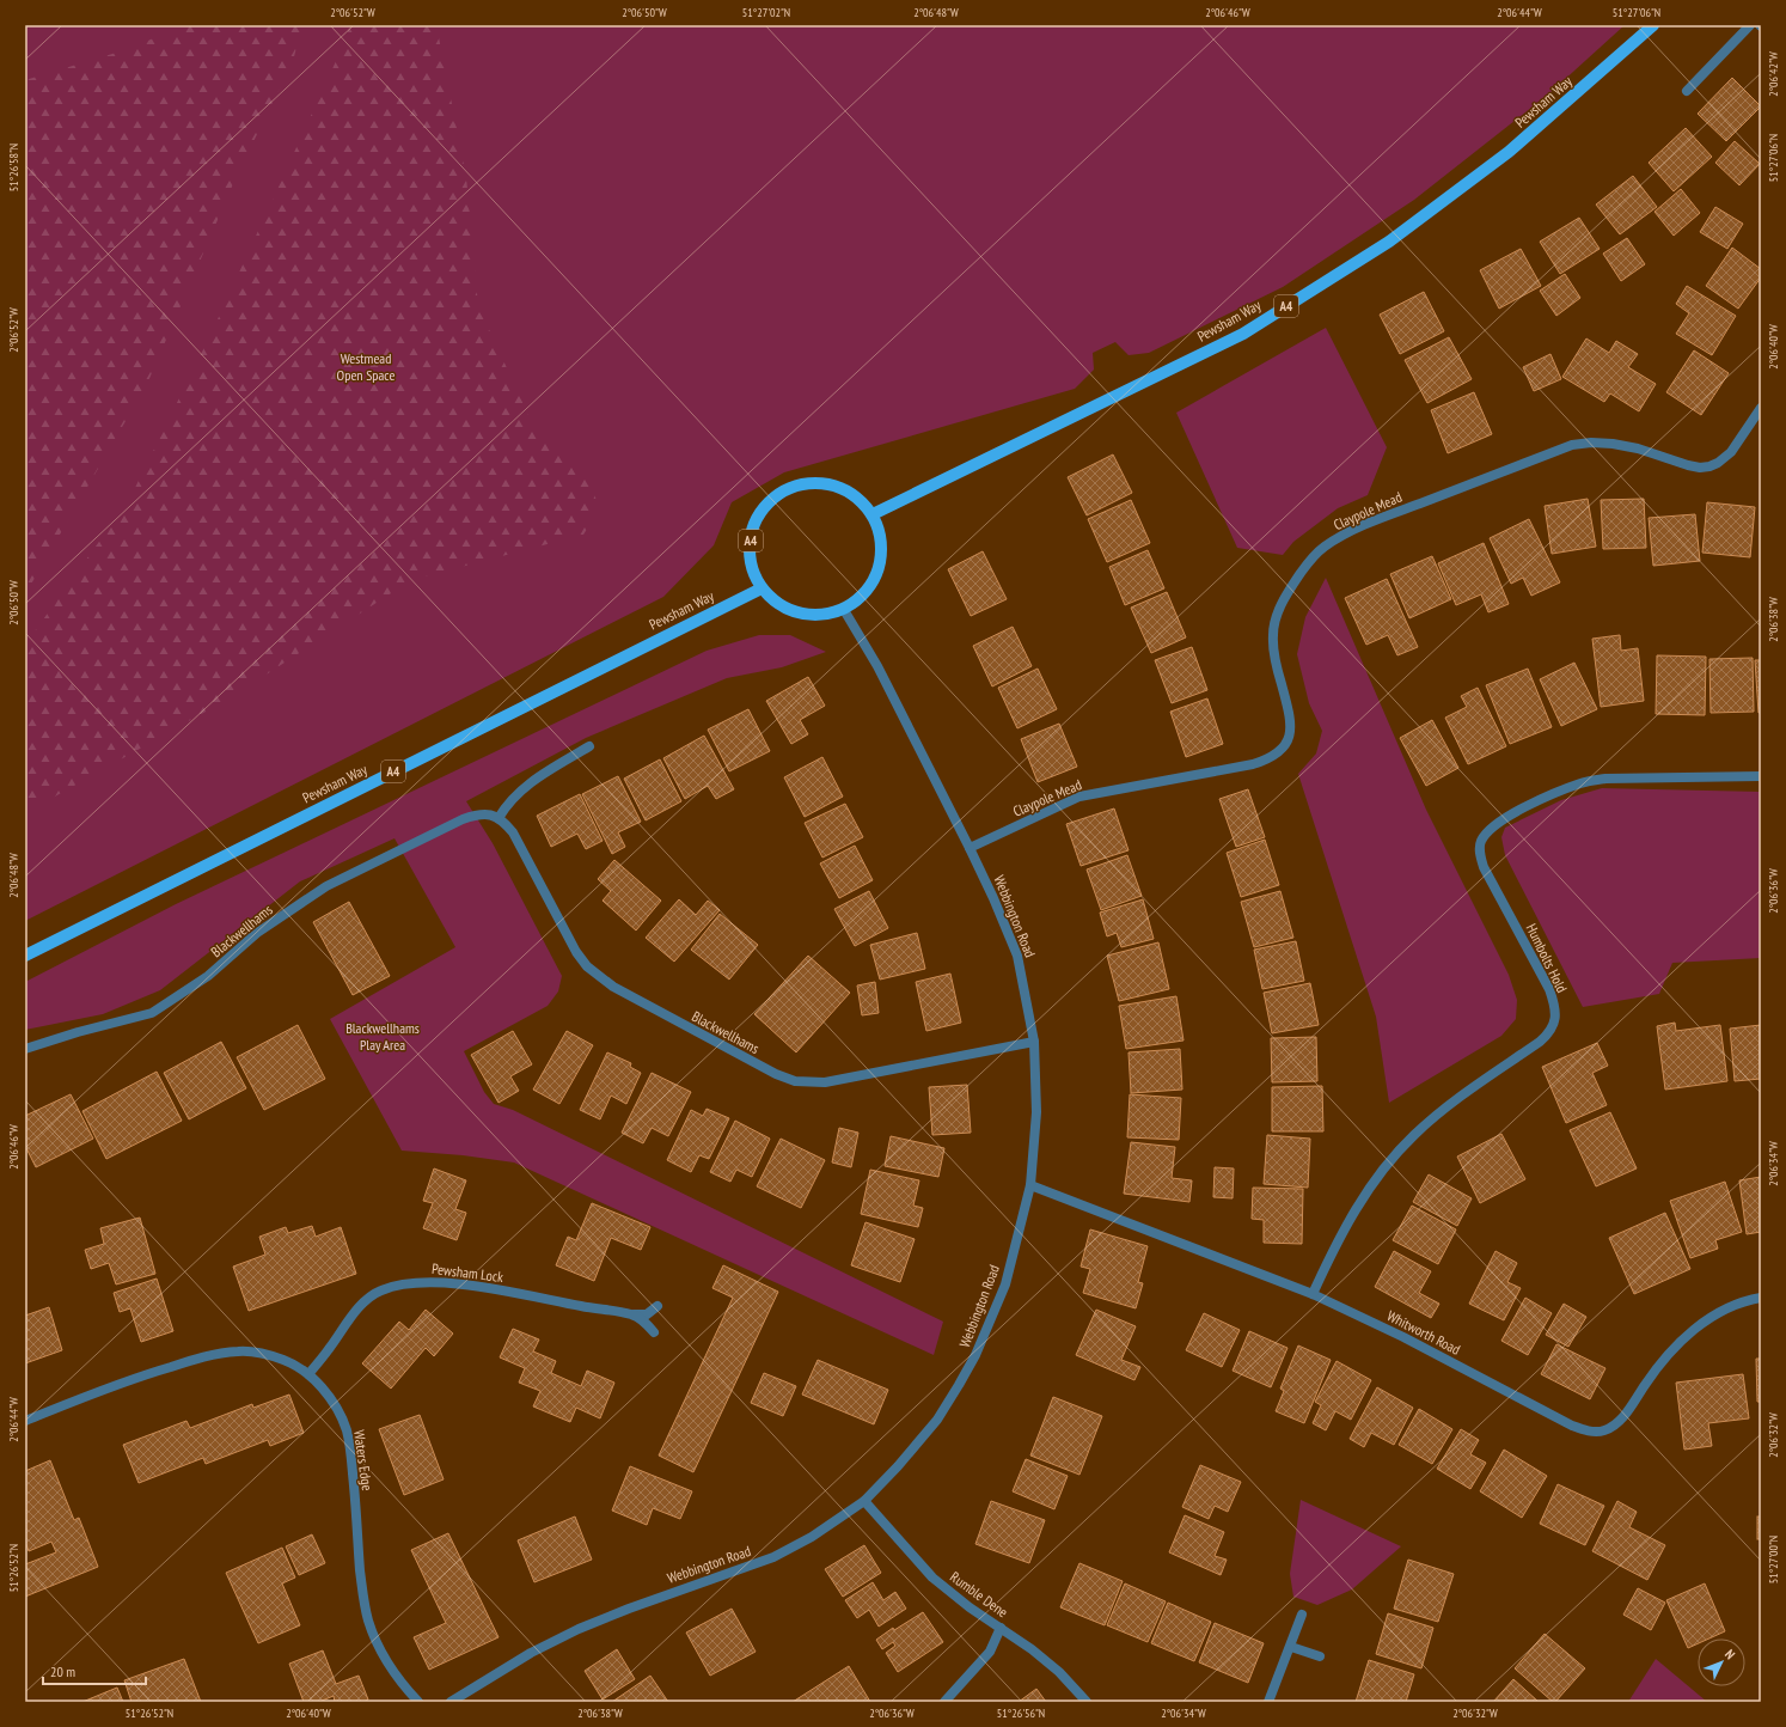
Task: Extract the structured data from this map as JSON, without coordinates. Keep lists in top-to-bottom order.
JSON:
{
  "streets": {
    "main road": ["Pewsham Way", "A4"],
    "street": [
      "Claypole Mead",
      "Webbington Road",
      "Blackwellhams",
      "Humbolts Hold",
      "Pewsham Lock",
      "Whitworth Road",
      "Waters Edge",
      "Rumble Dene"
    ]
  },
  "crossings": [
    ["Pewsham Way", "A4"],
    ["Pewsham Way", "Webbington Road"],
    ["A4", "Webbington Road"],
    ["Claypole Mead", "Webbington Road"],
    ["Webbington Road", "Blackwellhams"],
    ["Webbington Road", "Whitworth Road"],
    ["Webbington Road", "Rumble Dene"],
    ["Humbolts Hold", "Whitworth Road"],
    ["Pewsham Lock", "Waters Edge"]
  ],
  "parks": ["Westmead Open Space", "Blackwellhams Play Area"],
  "scale_bar": "20 m",
  "north": "top right",
  "coordinates": [
    "2°06'52\"W",
    "2°06'50\"W",
    "51°27'02\"N",
    "2°06'48\"W",
    "2°06'46\"W",
    "2°06'44\"W",
    "51°27'06\"N",
    "2°06'42\"W",
    "51°26'58\"N",
    "2°06'40\"W",
    "2°06'38\"W",
    "2°06'36\"W",
    "2°06'34\"W",
    "2°06'32\"W",
    "51°27'00\"N",
    "51°26'52\"N",
    "51°26'56\"N"
  ]
}
